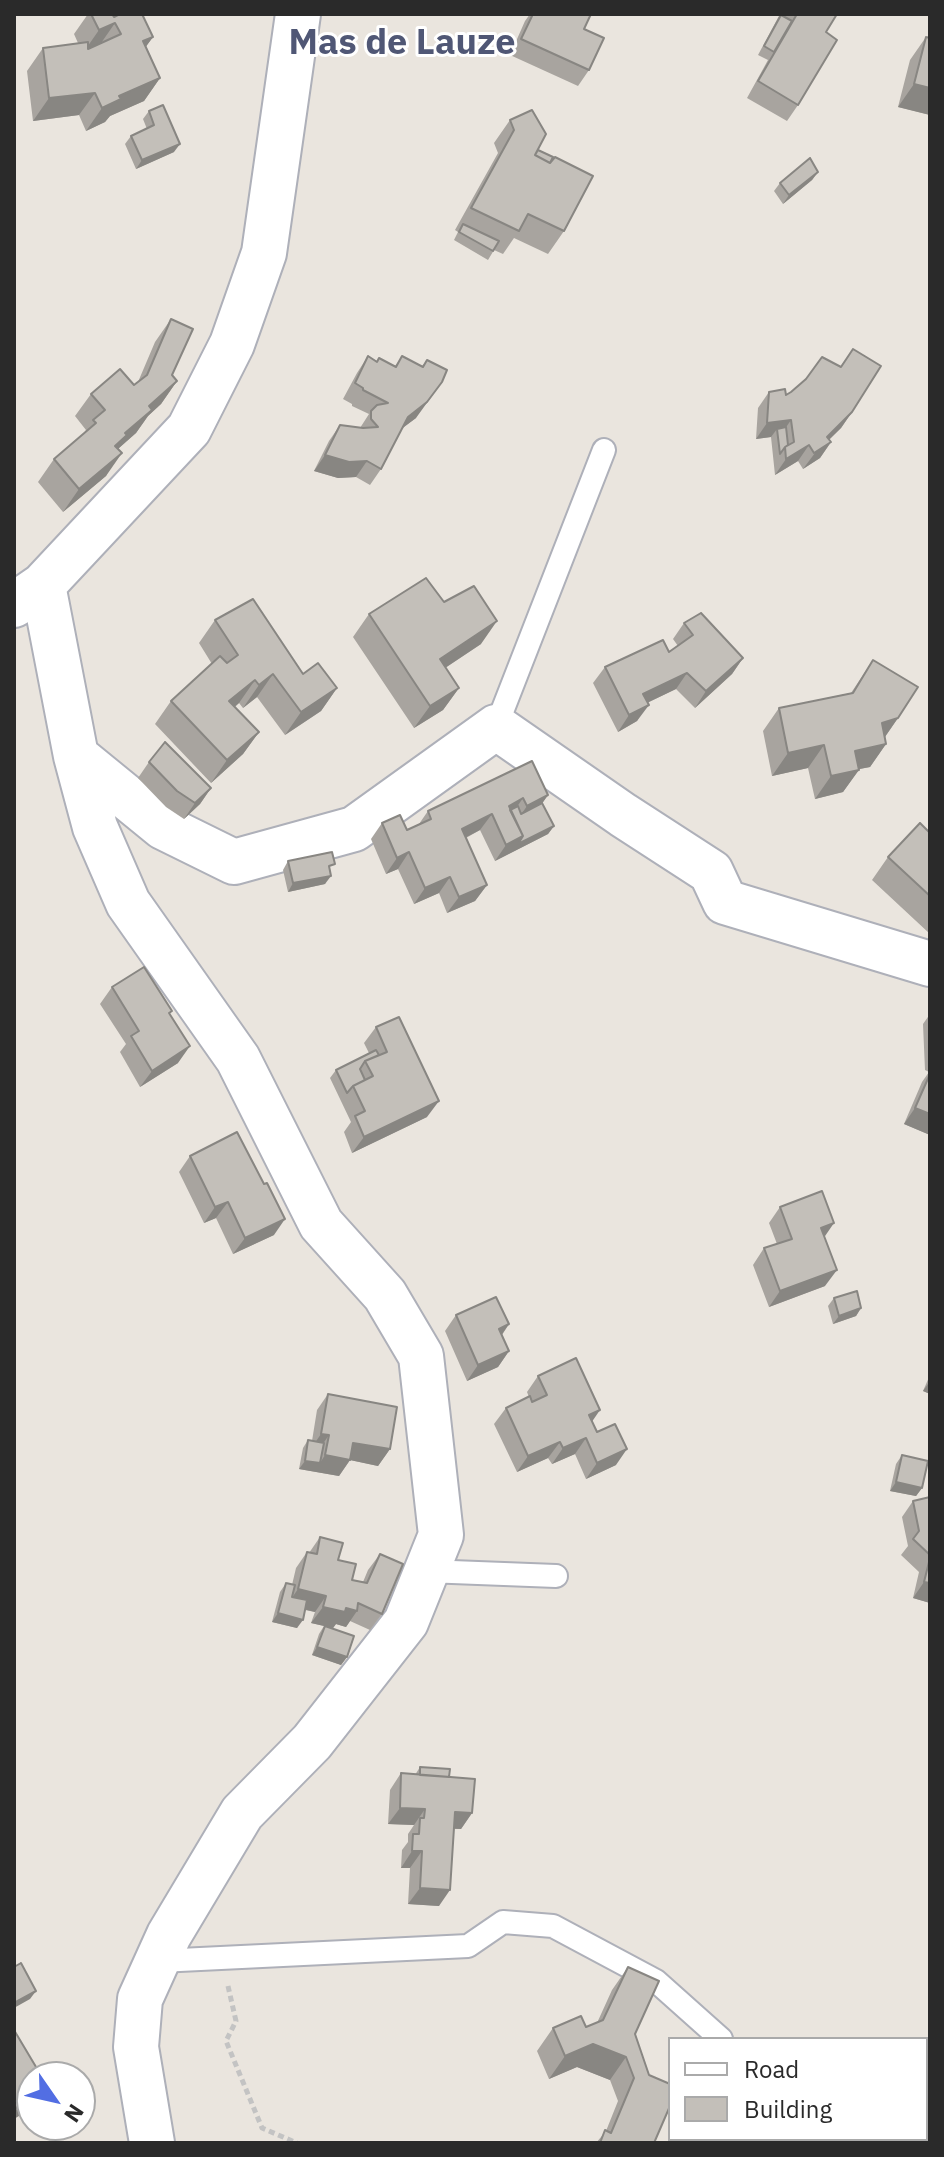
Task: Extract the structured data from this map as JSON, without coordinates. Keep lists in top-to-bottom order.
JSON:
{
  "districts": ["Mas de Lauze"],
  "legend": ["Road", "Building"],
  "north": "bottom right"
}
